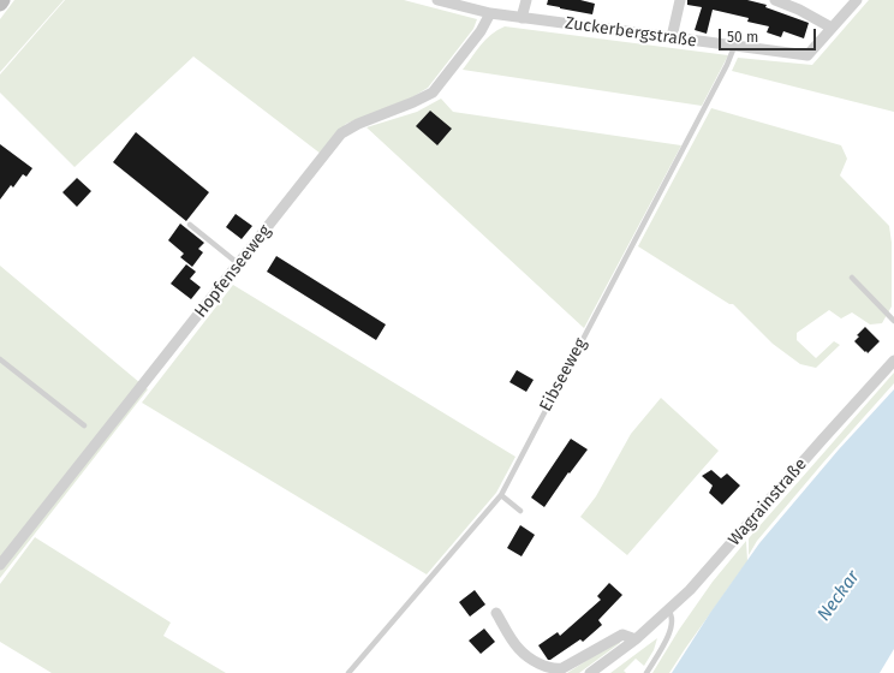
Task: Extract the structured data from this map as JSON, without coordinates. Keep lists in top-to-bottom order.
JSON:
{
  "streets": {
    "street": ["Zuckerbergstraße", "Hopfenseeweg", "Wagrainstraße"],
    "lane": ["Eibseeweg"]
  },
  "crossings": [
    ["Zuckerbergstraße", "Hopfenseeweg"],
    ["Zuckerbergstraße", "Eibseeweg"]
  ],
  "water": ["Neckar"],
  "scale_bar": "50 m"
}
